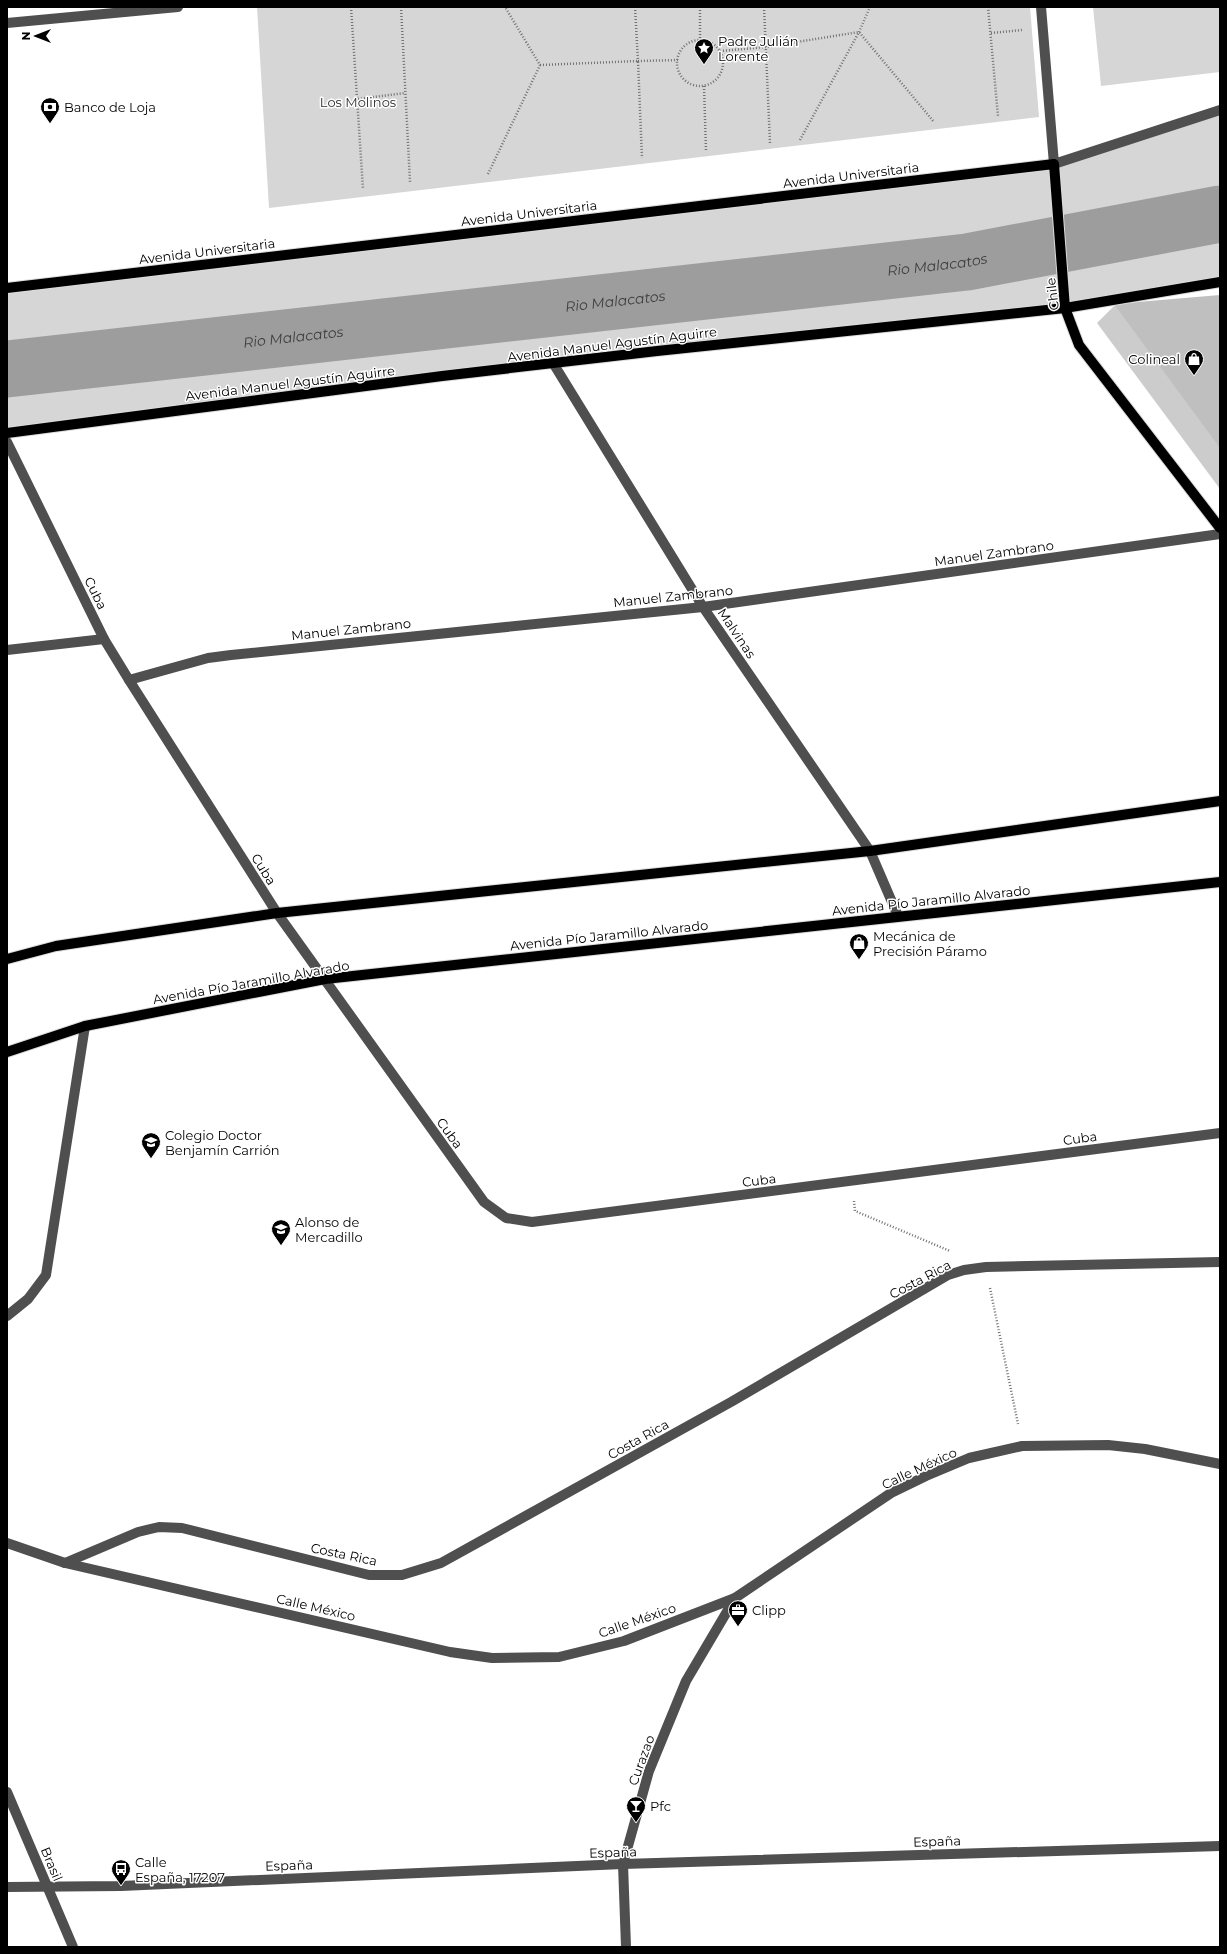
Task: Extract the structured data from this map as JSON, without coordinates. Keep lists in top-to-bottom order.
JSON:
{
  "streets": {
    "main road": [
      "Avenida Universitaria",
      "Chile",
      "Avenida Manuel Agustín Aguirre",
      "Avenida Pío Jaramillo Alvarado"
    ],
    "street": [
      "Manuel Zambrano",
      "Cuba",
      "Malvinas",
      "Costa Rica",
      "Calle México",
      "Curazao",
      "España",
      "Brasil"
    ]
  },
  "crossings": [
    ["Avenida Universitaria", "Chile"],
    ["Chile", "Avenida Manuel Agustín Aguirre"],
    ["Avenida Manuel Agustín Aguirre", "Malvinas"],
    ["Manuel Zambrano", "Cuba"],
    ["Manuel Zambrano", "Malvinas"],
    ["Cuba", "Avenida Pío Jaramillo Alvarado"],
    ["Malvinas", "Avenida Pío Jaramillo Alvarado"],
    ["Costa Rica", "Calle México"],
    ["Calle México", "Curazao"],
    ["Curazao", "España"],
    ["España", "Brasil"]
  ],
  "water": ["Rio Malacatos"],
  "parks": ["Los Molinos"],
  "places": {
    "place": ["Padre Julián Lorente"],
    "bank": ["Banco de Loja"],
    "shop": ["Colineal", "Mecánica de Precisión Páramo"],
    "school or university": ["Colegio Doctor Benjamín Carrión", "Alonso de Mercadillo"],
    "office": ["Clipp"],
    "bar": ["Pfc"],
    "bus stop": ["Calle España, 17207"]
  },
  "north": "left"
}
